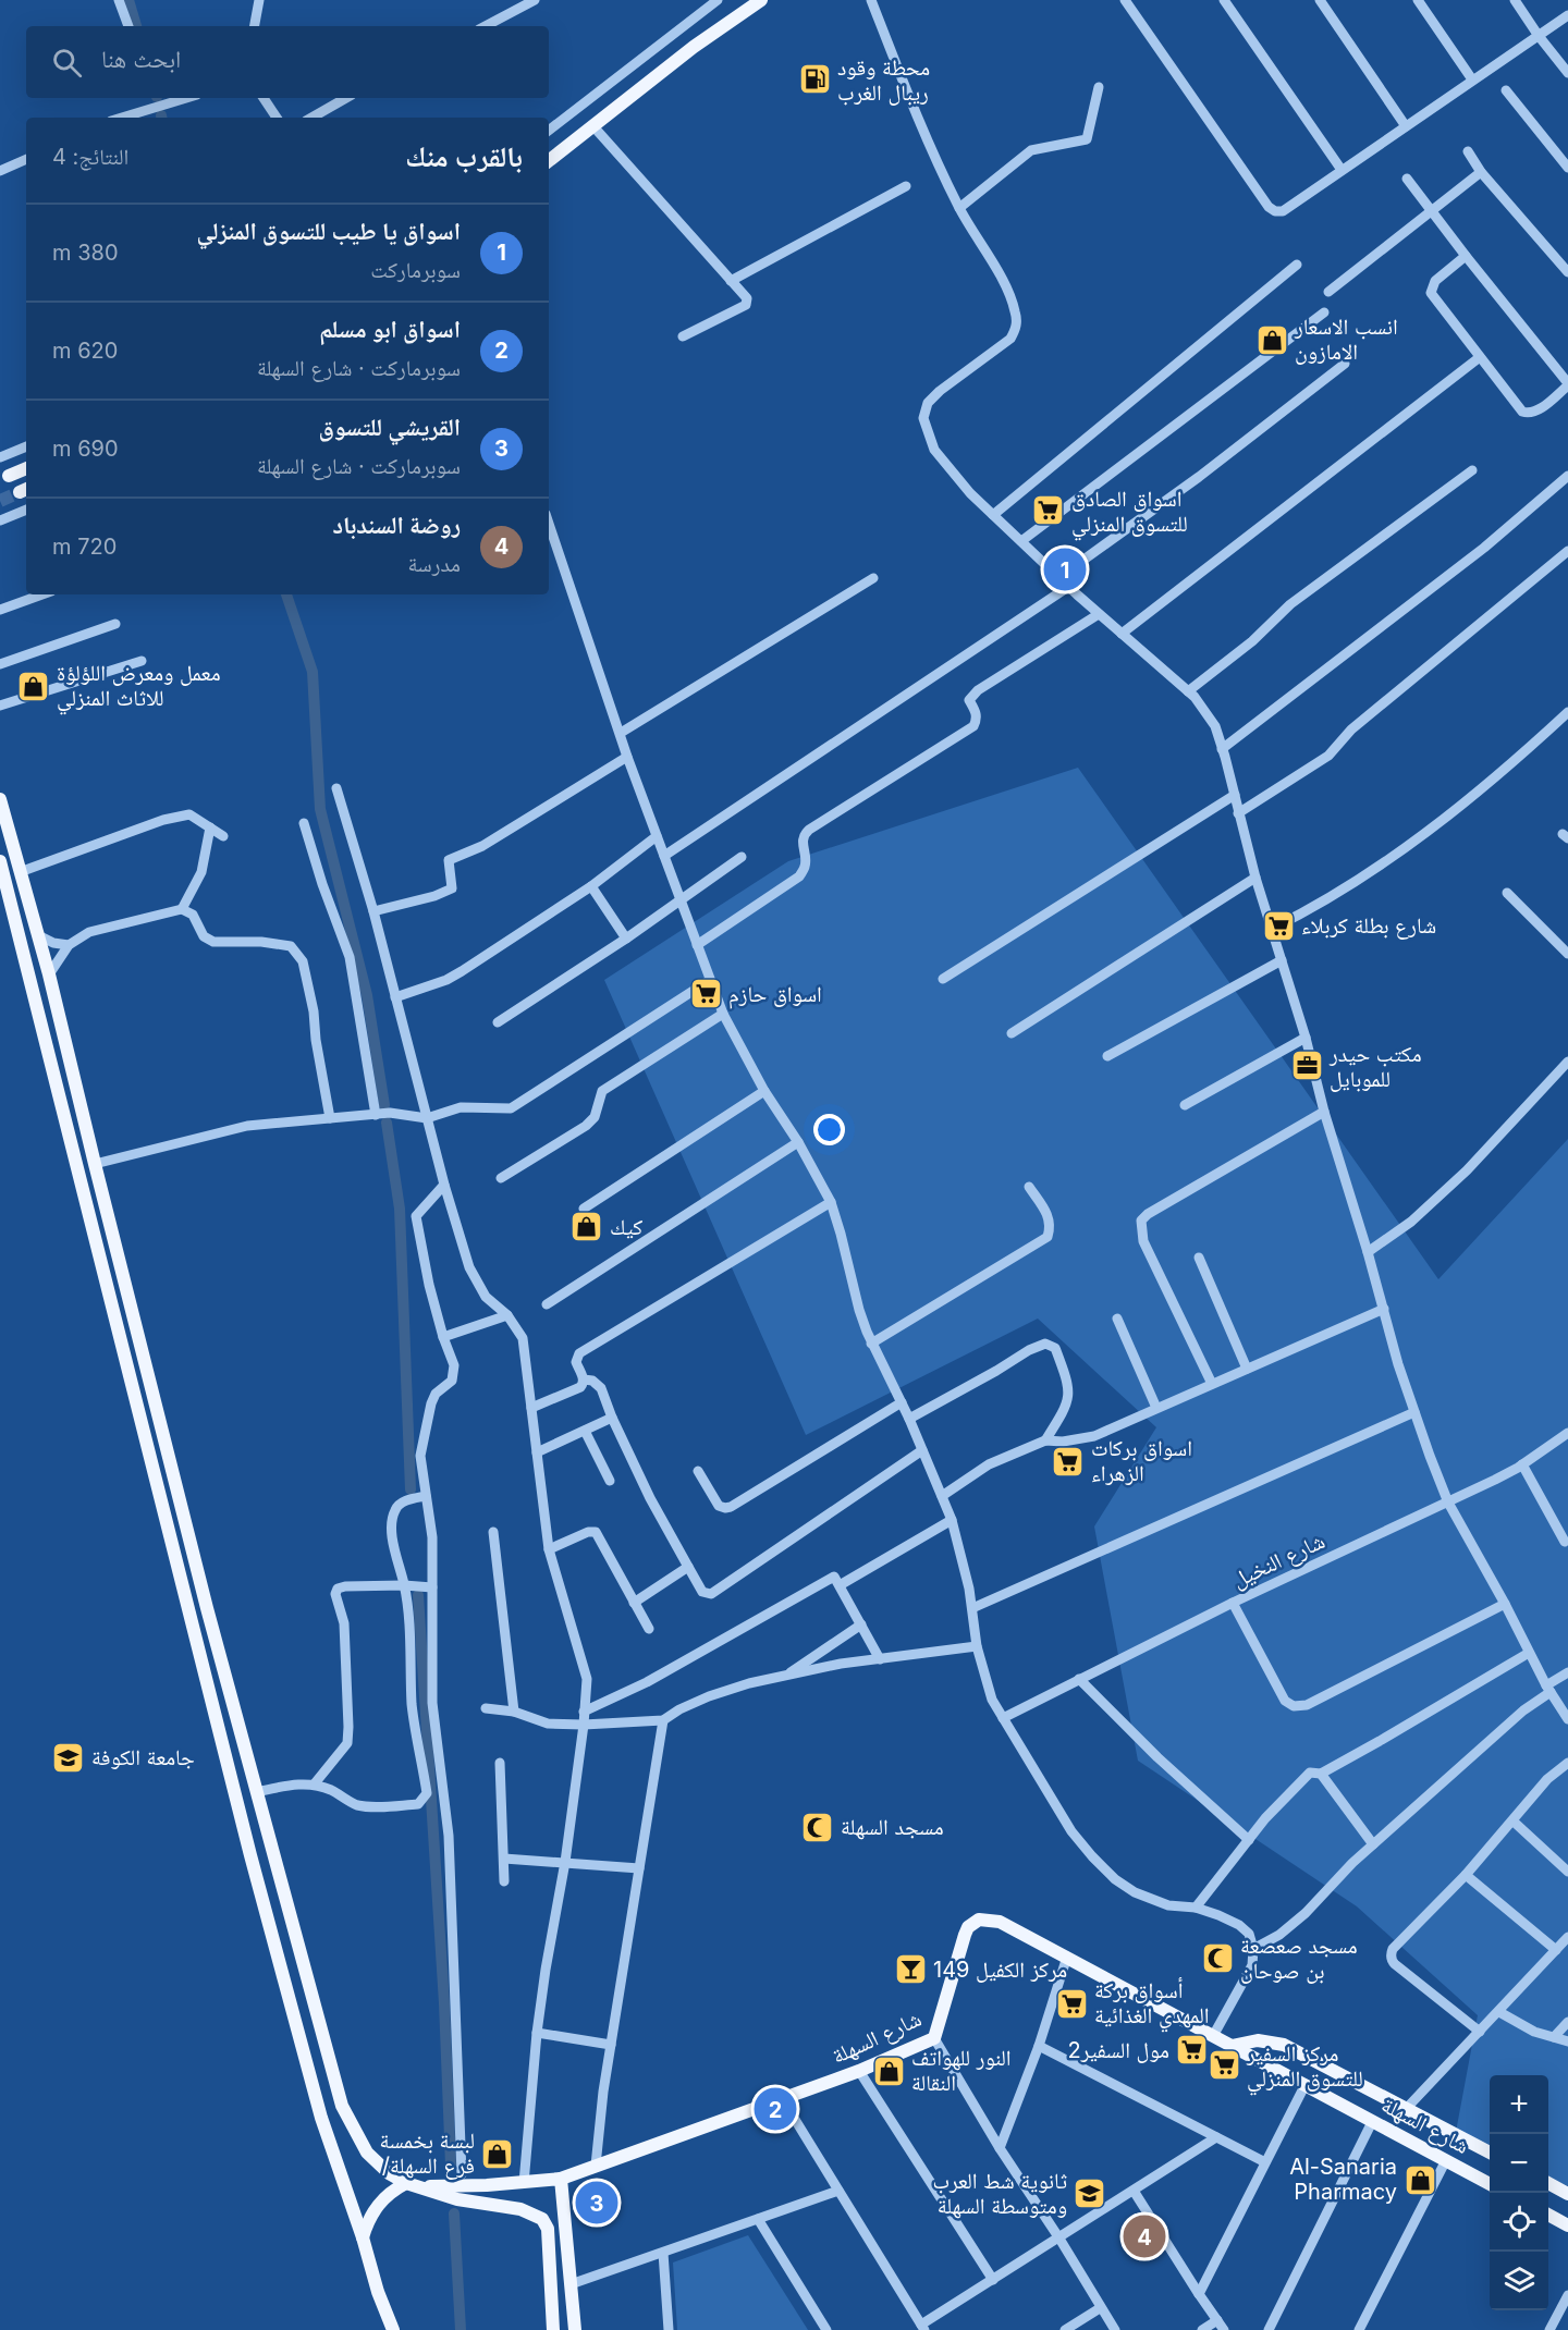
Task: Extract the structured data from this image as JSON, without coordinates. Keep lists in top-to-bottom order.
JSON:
{
  "streets": {
    "main road": ["شارع السهلة"],
    "street": ["شارع النخيل"]
  },
  "places": {
    "fuel station": ["محطة وقود ريبال الغرب"],
    "shop": [
      "انسب الاسعار الامازون",
      "معمل ومعرض اللؤلؤة للاثاث المنزلي",
      "كيك",
      "النور للهواتف النقالة",
      "لبسة بخمسة /فرع السهلة",
      "Al-Sanaria Pharmacy"
    ],
    "supermarket": [
      "اسواق الصادق للتسوق المنزلي",
      "شارع بطلة كربلاء",
      "اسواق حازم",
      "اسواق بركات الزهراء",
      "أسواق بركة المهدي الغذائية",
      "مول السفير2",
      "مركز السفير للتسوق المنزلي"
    ],
    "office": ["مكتب حيدر للموبايل"],
    "school or university": ["جامعة الكوفة", "ثانوية شط العرب ومتوسطة السهلة"],
    "mosque": ["مسجد السهلة", "مسجد صعصعة بن صوحان"],
    "bar": ["مركز الكفيل 149"]
  },
  "page": {
    "search": "ابحث هنا",
    "heading": ["بالقرب منك", "النتائج: 4"],
    "list": [
      {
        "mark": "1",
        "name": "اسواق يا طيب للتسوق المنزلي",
        "note": "سوبرماركت",
        "value": "380 m"
      },
      {
        "mark": "2",
        "name": "اسواق ابو مسلم",
        "note": "سوبرماركت · شارع السهلة",
        "value": "620 m"
      },
      {
        "mark": "3",
        "name": "القريشي للتسوق",
        "note": "سوبرماركت · شارع السهلة",
        "value": "690 m"
      },
      {
        "mark": "4",
        "name": "روضة السندباد",
        "note": "مدرسة",
        "value": "720 m"
      }
    ],
    "pins": [
      "1",
      "2",
      "3",
      "4"
    ],
    "map_buttons": ["+", "−"]
  }
}
